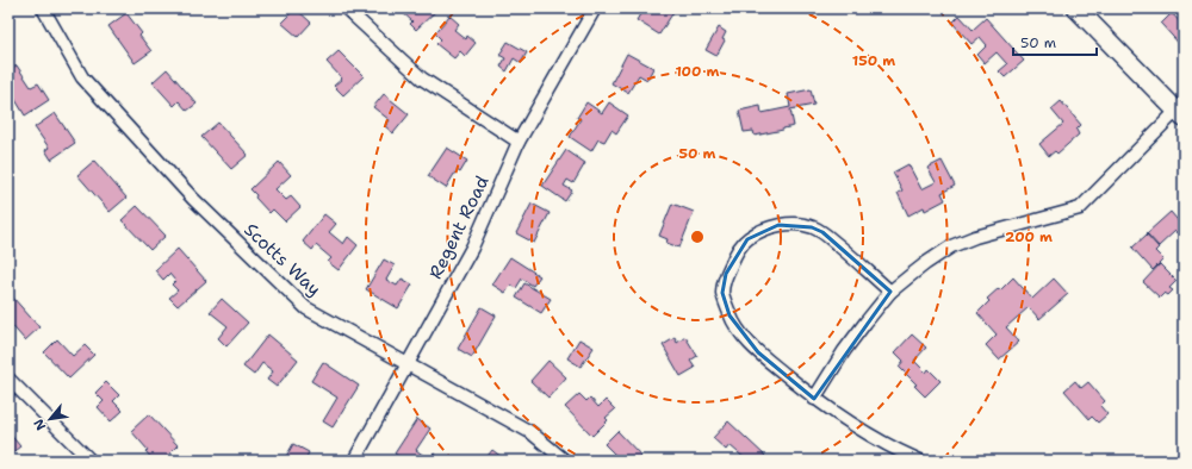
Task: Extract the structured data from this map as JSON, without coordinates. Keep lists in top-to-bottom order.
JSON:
{
  "streets": {
    "street": ["Regent Road", "Scotts Way"]
  },
  "crossings": [
    ["Regent Road", "Scotts Way"]
  ],
  "scale_bar": "50 m",
  "north": "bottom left",
  "rings": [
    "150 m",
    "100 m",
    "50 m",
    "200 m"
  ]
}
